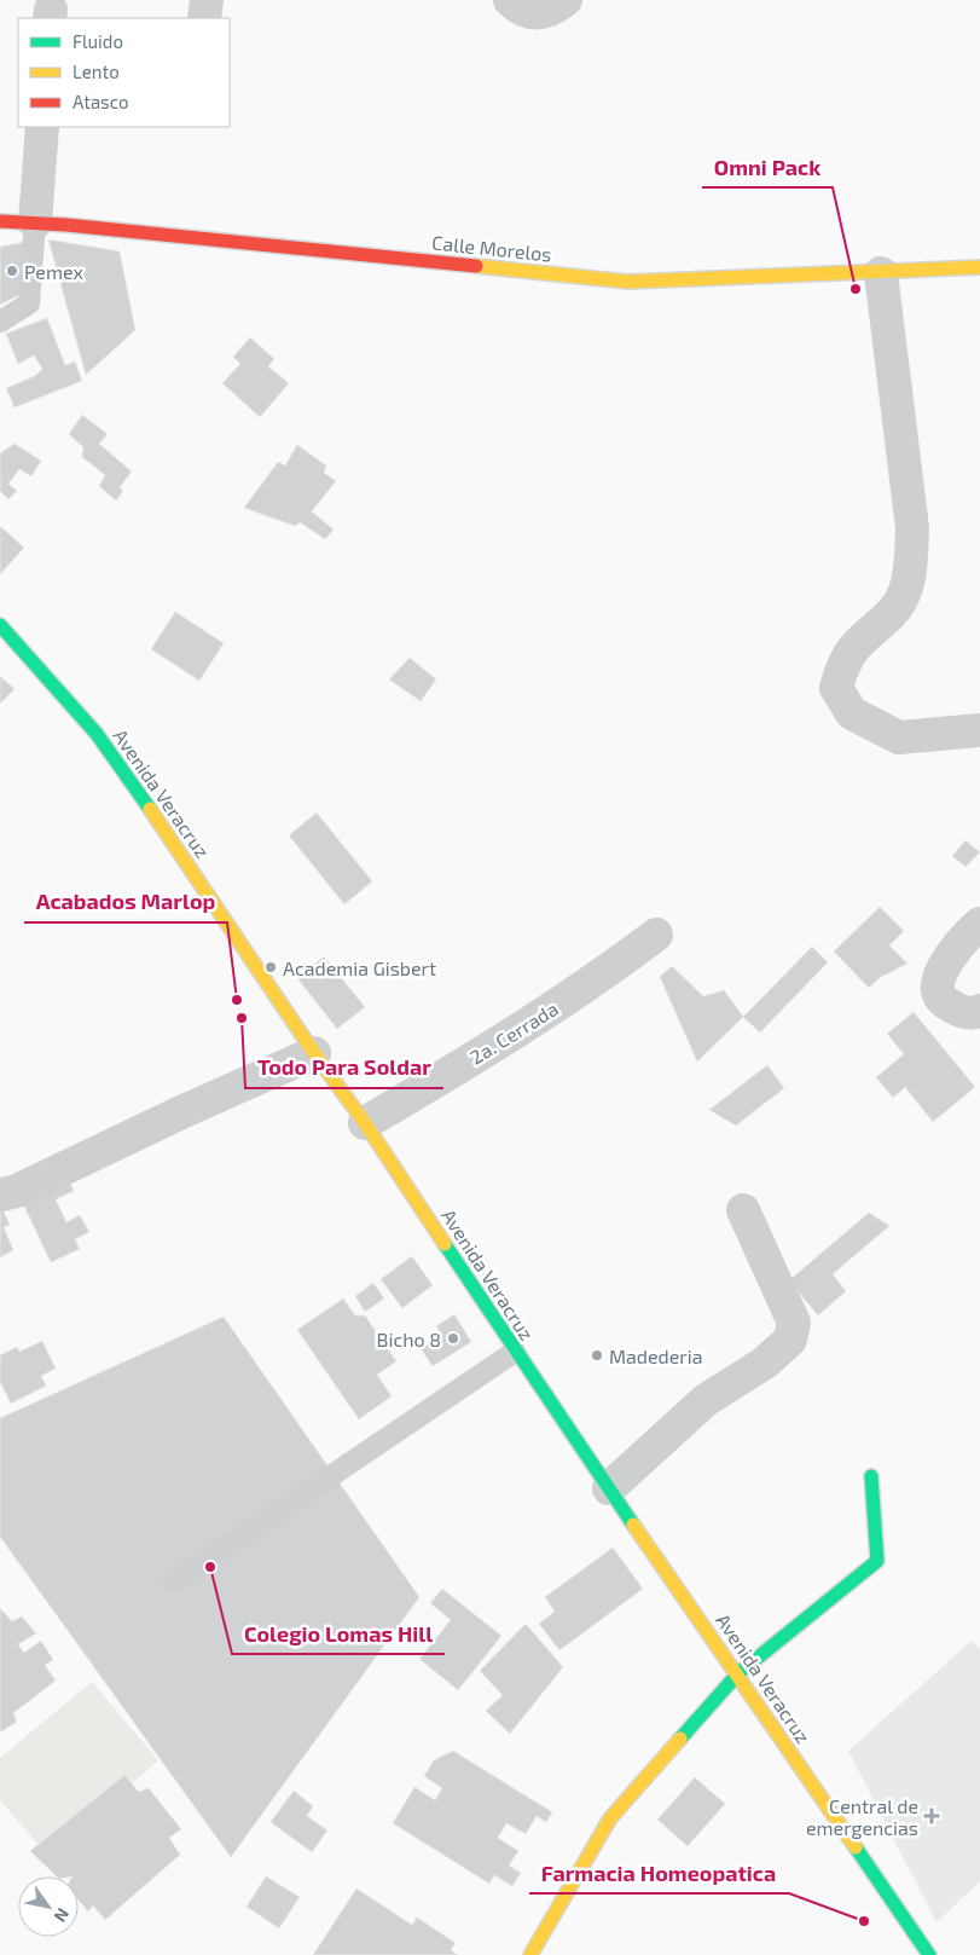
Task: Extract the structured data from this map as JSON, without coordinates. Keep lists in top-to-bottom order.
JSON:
{
  "streets": {
    "street": ["Calle Morelos", "Avenida Veracruz", "2a. Cerrada"]
  },
  "crossings": [
    ["Avenida Veracruz", "2a. Cerrada"]
  ],
  "places": {
    "other": [
      "Pemex",
      "Omni Pack",
      "Academia Gisbert",
      "Acabados Marlop",
      "Todo Para Soldar",
      "Bicho 8",
      "Madederia",
      "Colegio Lomas Hill",
      "Farmacia Homeopatica"
    ],
    "health": ["Central de emergencias"]
  },
  "legend": ["Fluido", "Lento", "Atasco"],
  "north": "bottom right"
}
